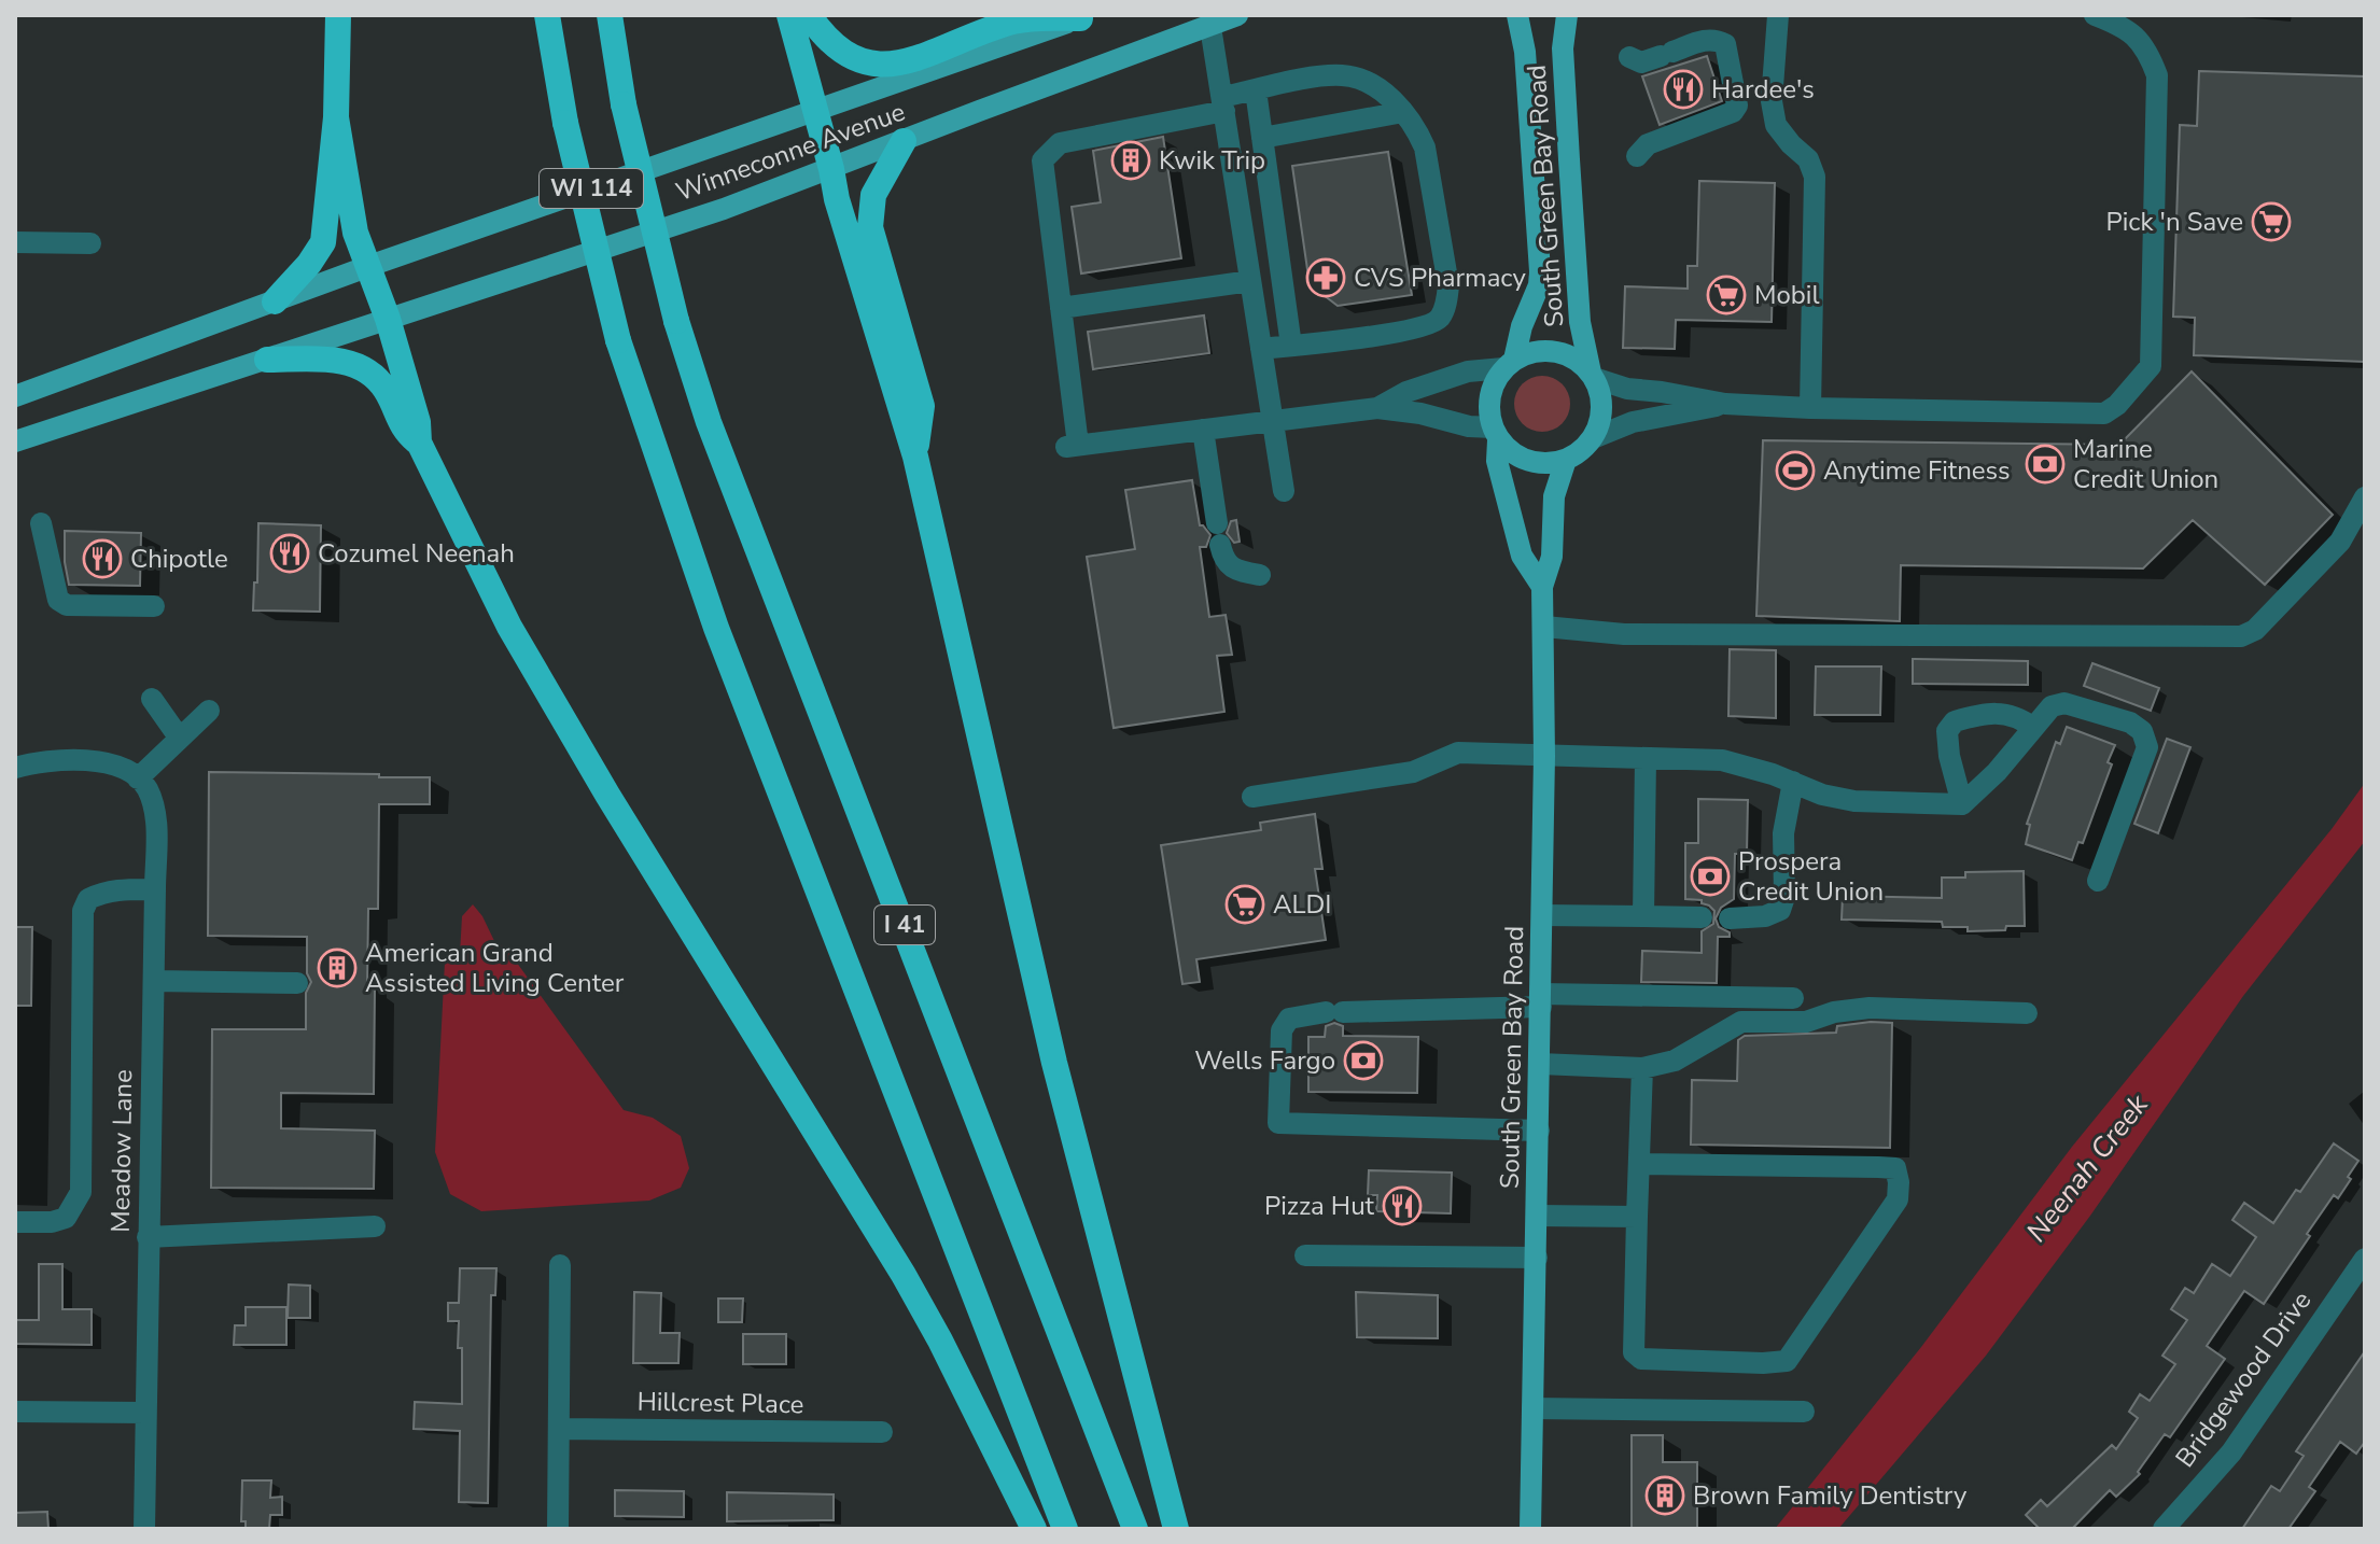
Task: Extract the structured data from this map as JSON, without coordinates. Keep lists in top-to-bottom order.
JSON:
{
  "streets": {
    "highway": ["I 41"],
    "main road": ["Winneconne Avenue", "WI 114", "South Green Bay Road"],
    "street": ["Meadow Lane", "Bridgewood Drive", "Hillcrest Place"]
  },
  "water": ["Neenah Creek"],
  "places": {
    "restaurant": [
      "Hardee's",
      "Cozumel Neenah",
      "Chipotle",
      "Pizza Hut"
    ],
    "building": ["Kwik Trip", "American Grand Assisted Living Center", "Brown Family Dentistry"],
    "supermarket": ["Pick 'n Save", "Mobil", "ALDI"],
    "pharmacy": ["CVS Pharmacy"],
    "bank": ["Marine Credit Union", "Prospera Credit Union", "Wells Fargo"],
    "sports": ["Anytime Fitness"]
  }
}
